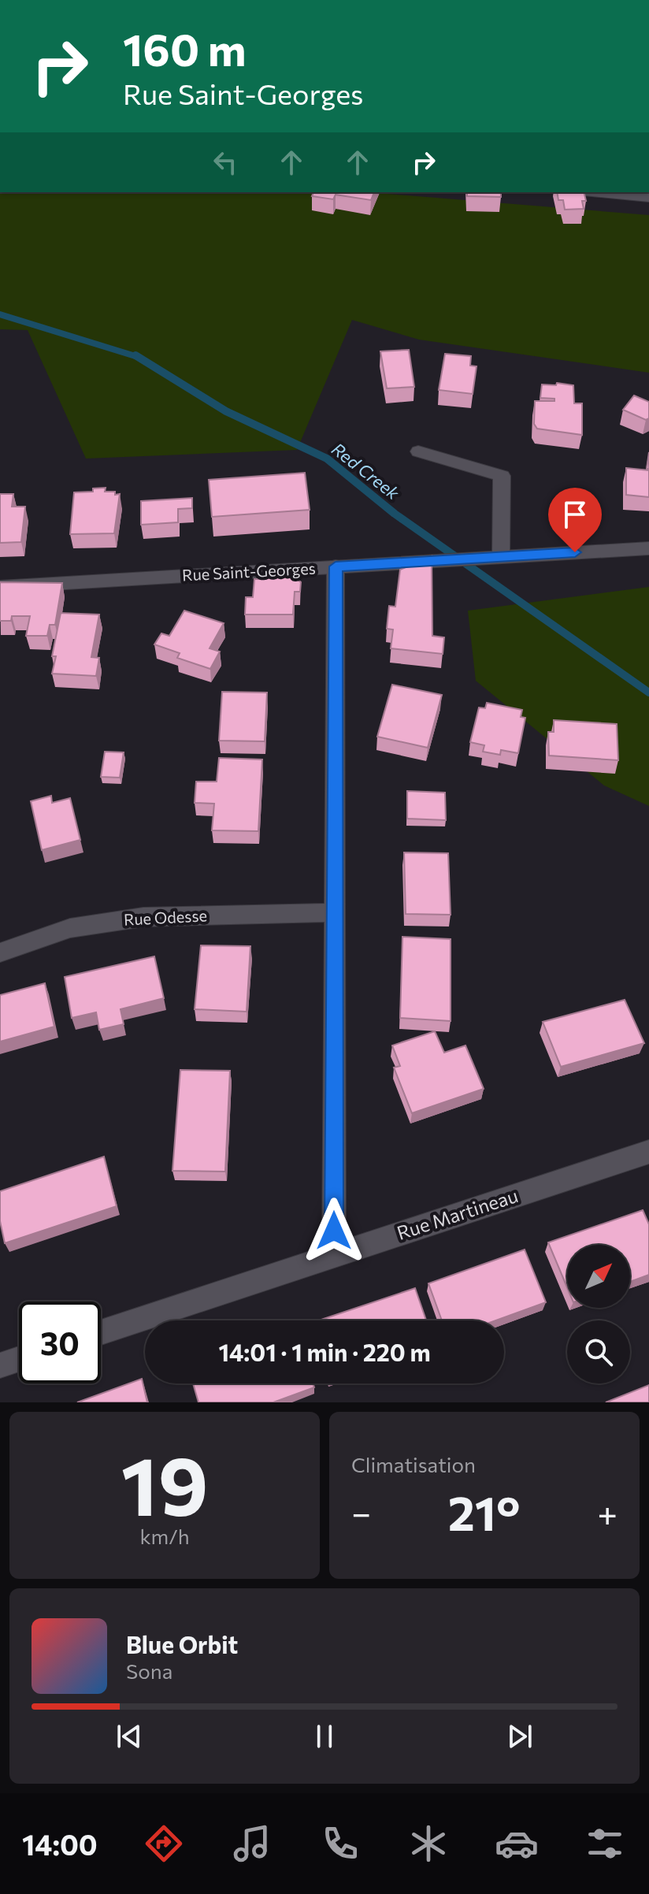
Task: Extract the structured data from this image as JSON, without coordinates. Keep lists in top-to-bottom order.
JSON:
{
  "streets": {
    "street": ["Rue Saint-Georges", "Rue Odesse", "Rue Martineau"]
  },
  "water": ["Red Creek"],
  "north": "top right",
  "page": {
    "turn": ["160 m", "Rue Saint-Georges"],
    "limit": "30",
    "trip": "14:01 · 1 min · 220 m",
    "tile": [
      ["19", "km/h"],
      "Climatisation"
    ],
    "heat": ["−", "21°", "+"],
    "song": ["Blue Orbit", "Sona"],
    "tabs": "14:00"
  }
}
